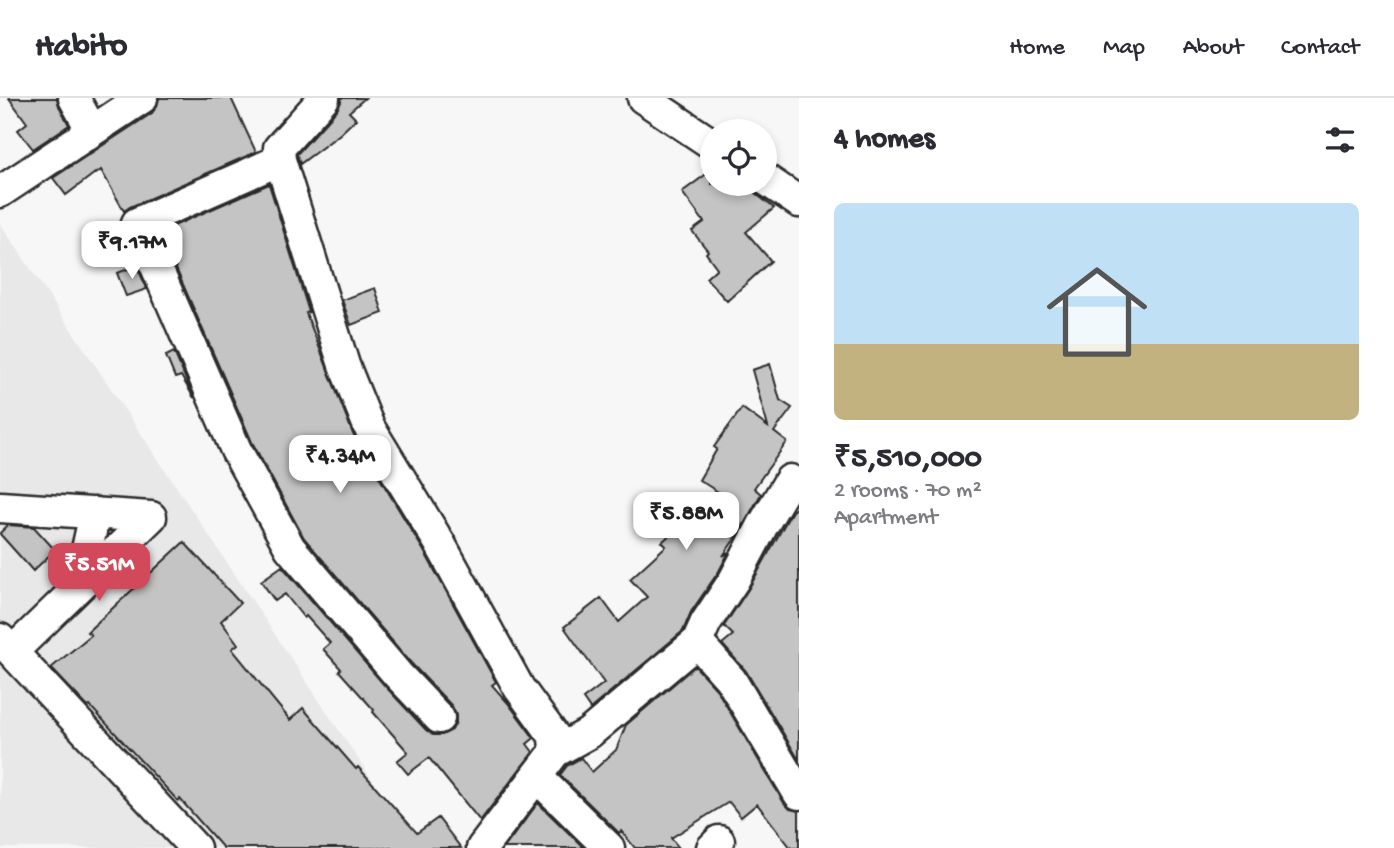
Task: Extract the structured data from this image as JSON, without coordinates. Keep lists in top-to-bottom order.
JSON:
{
  "page": {
    "header": "Habito",
    "nav": [
      "Home",
      "Map",
      "About",
      "Contact"
    ],
    "heading": "4 homes",
    "list": [
      {
        "name": "₹5,510,000",
        "note": "2 rooms · 70 m² · Apartment"
      }
    ],
    "price": [
      "₹9.17M",
      "₹4.34M",
      "₹5.88M",
      "₹5.51M"
    ]
  }
}
